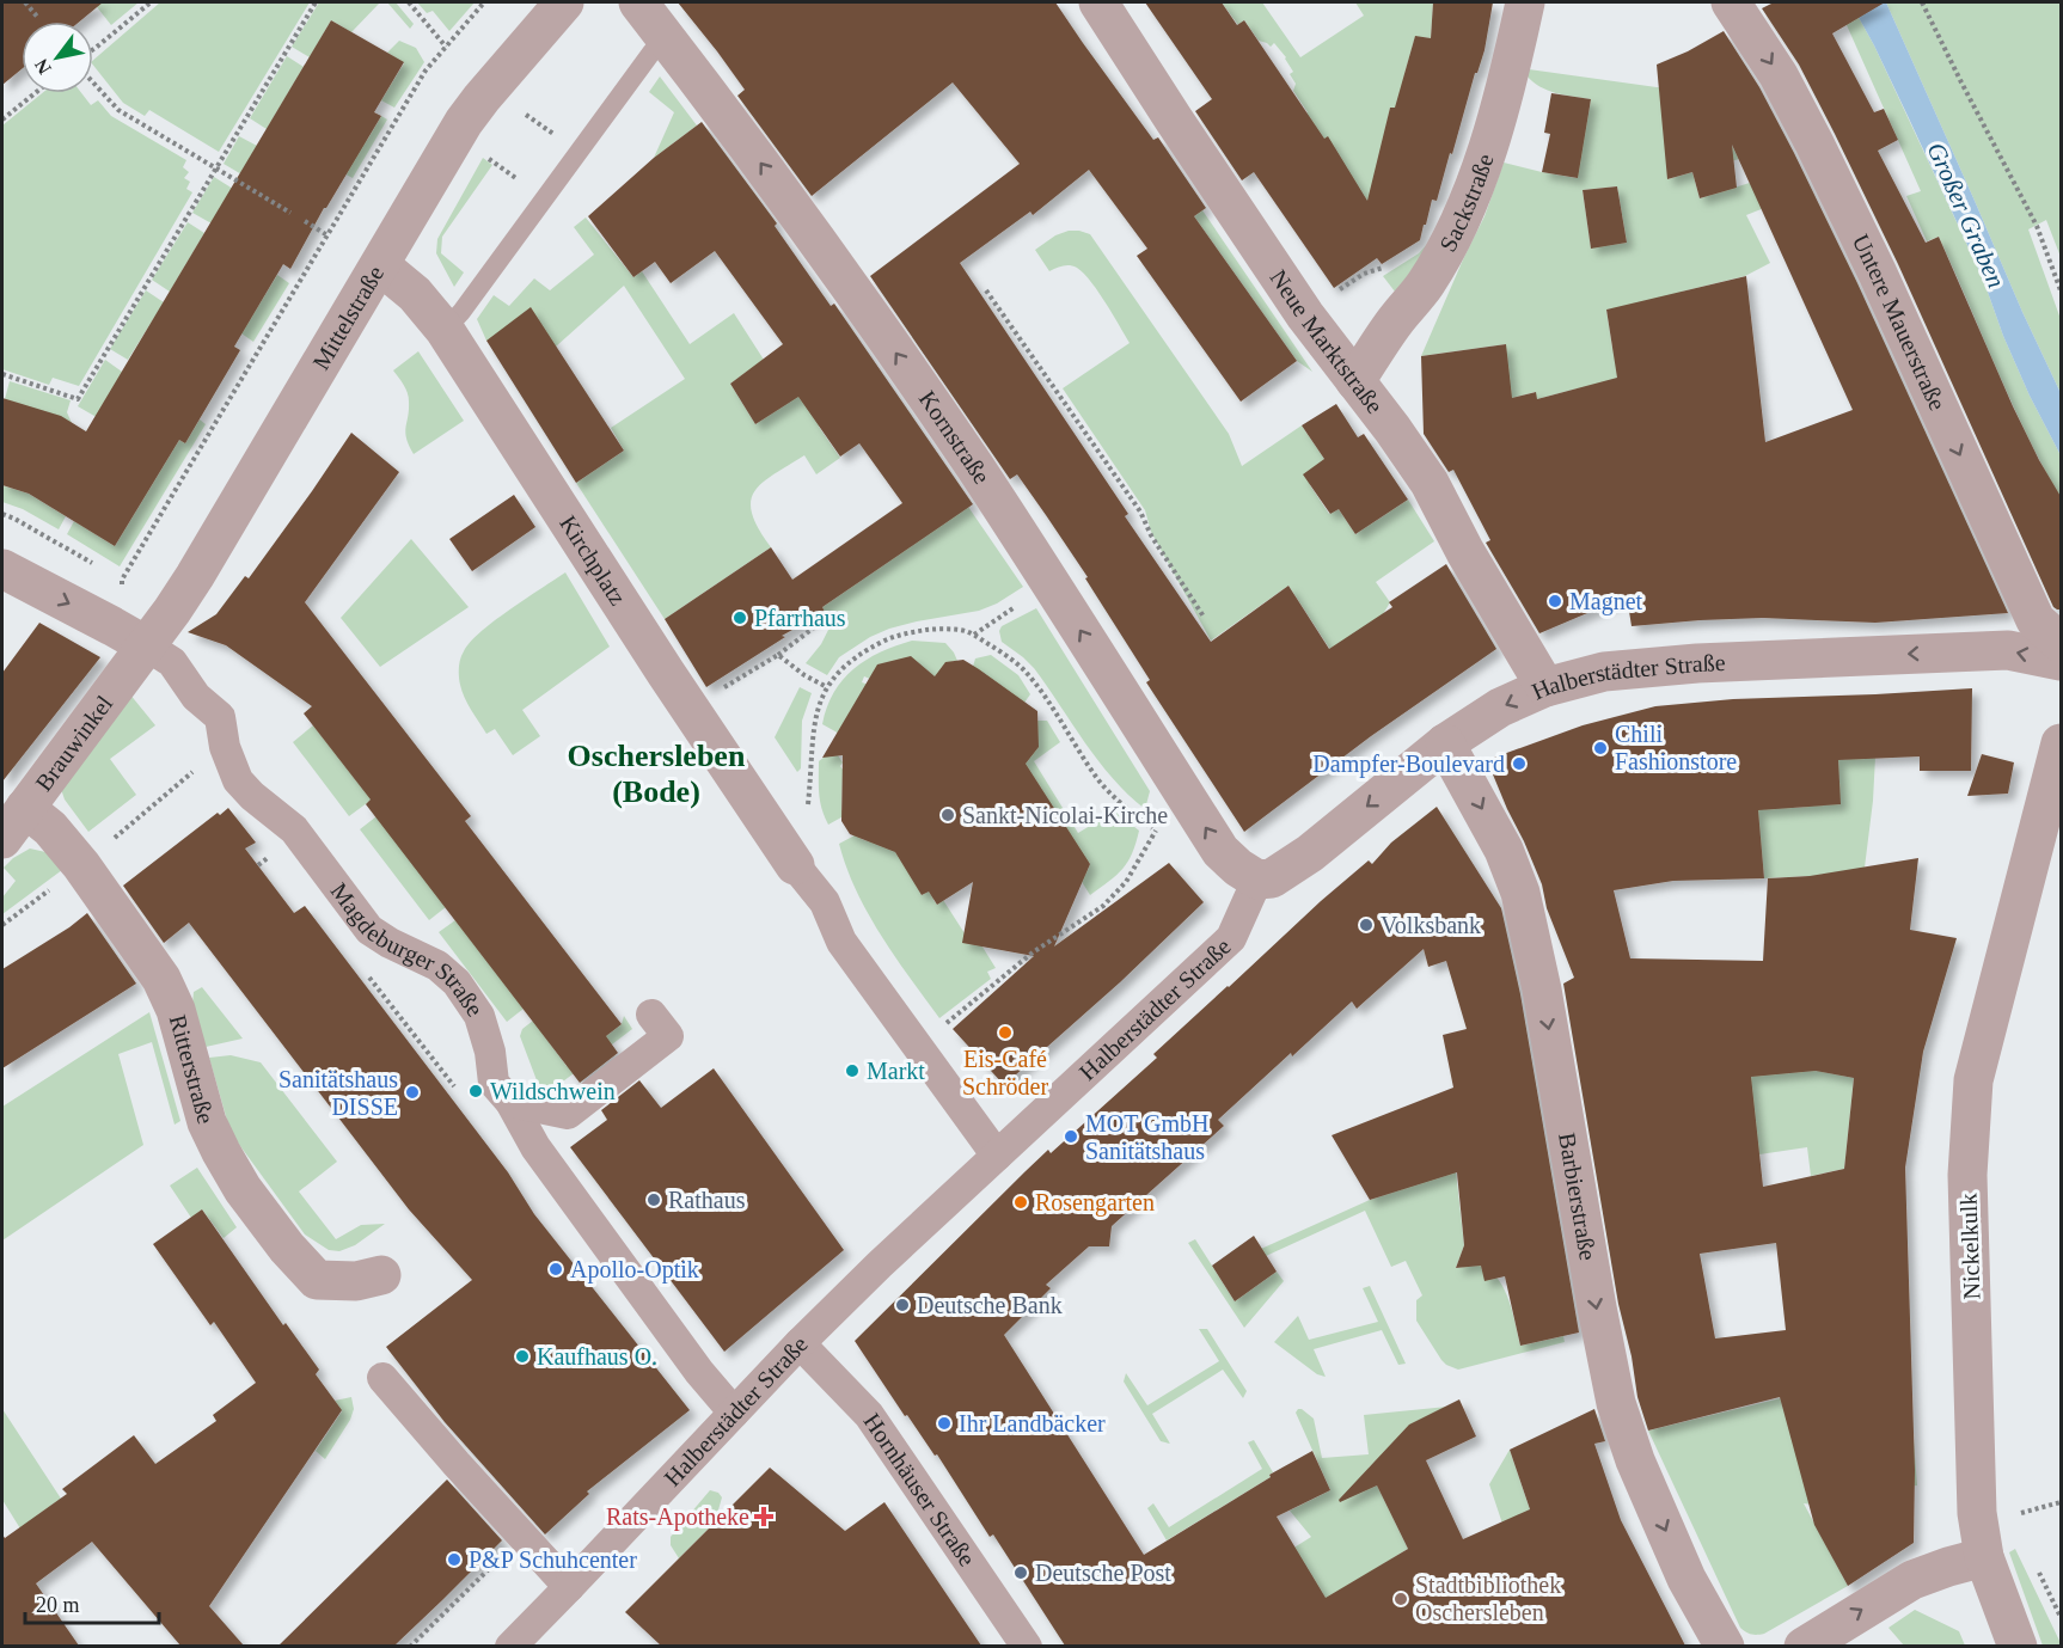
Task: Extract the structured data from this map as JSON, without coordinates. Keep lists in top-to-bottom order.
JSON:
{
  "streets": {
    "street": [
      "Sackstraße",
      "Mittelstraße",
      "Untere Mauerstraße",
      "Neue Marktstraße",
      "Kornstraße",
      "Kirchplatz",
      "Halberstädter Straße",
      "Brauwinkel",
      "Magdeburger Straße",
      "Ritterstraße",
      "Barbierstraße",
      "Nickelkulk",
      "Hornhäuser Straße"
    ]
  },
  "crossings": [
    ["Sackstraße", "Neue Marktstraße"],
    ["Mittelstraße", "Kirchplatz"],
    ["Mittelstraße", "Brauwinkel"],
    ["Mittelstraße", "Magdeburger Straße"],
    ["Neue Marktstraße", "Halberstädter Straße"],
    ["Kornstraße", "Halberstädter Straße"],
    ["Halberstädter Straße", "Magdeburger Straße"],
    ["Halberstädter Straße", "Barbierstraße"],
    ["Halberstädter Straße", "Hornhäuser Straße"],
    ["Brauwinkel", "Magdeburger Straße"],
    ["Brauwinkel", "Ritterstraße"]
  ],
  "one_way": [
    "Untere Mauerstraße",
    "Kornstraße",
    "Halberstädter Straße",
    "Barbierstraße"
  ],
  "districts": ["Oschersleben (Bode)"],
  "water": ["Großer Graben"],
  "places": {
    "other": [
      "Magnet",
      "Pfarrhaus",
      "Chili Fashionstore",
      "Dampfer-Boulevard",
      "Sankt-Nicolai-Kirche",
      "Volksbank",
      "Eis-Café Schröder",
      "Markt",
      "Wildschwein",
      "Sanitätshaus DISSE",
      "MOT GmbH Sanitätshaus",
      "Rathaus",
      "Rosengarten",
      "Apollo-Optik",
      "Deutsche Bank",
      "Kaufhaus O.",
      "Ihr Landbäcker",
      "P&P Schuhcenter",
      "Deutsche Post",
      "Stadtbibliothek Oschersleben"
    ],
    "health": ["Rats-Apotheke"]
  },
  "scale_bar": "20 m",
  "north": "bottom left"
}
